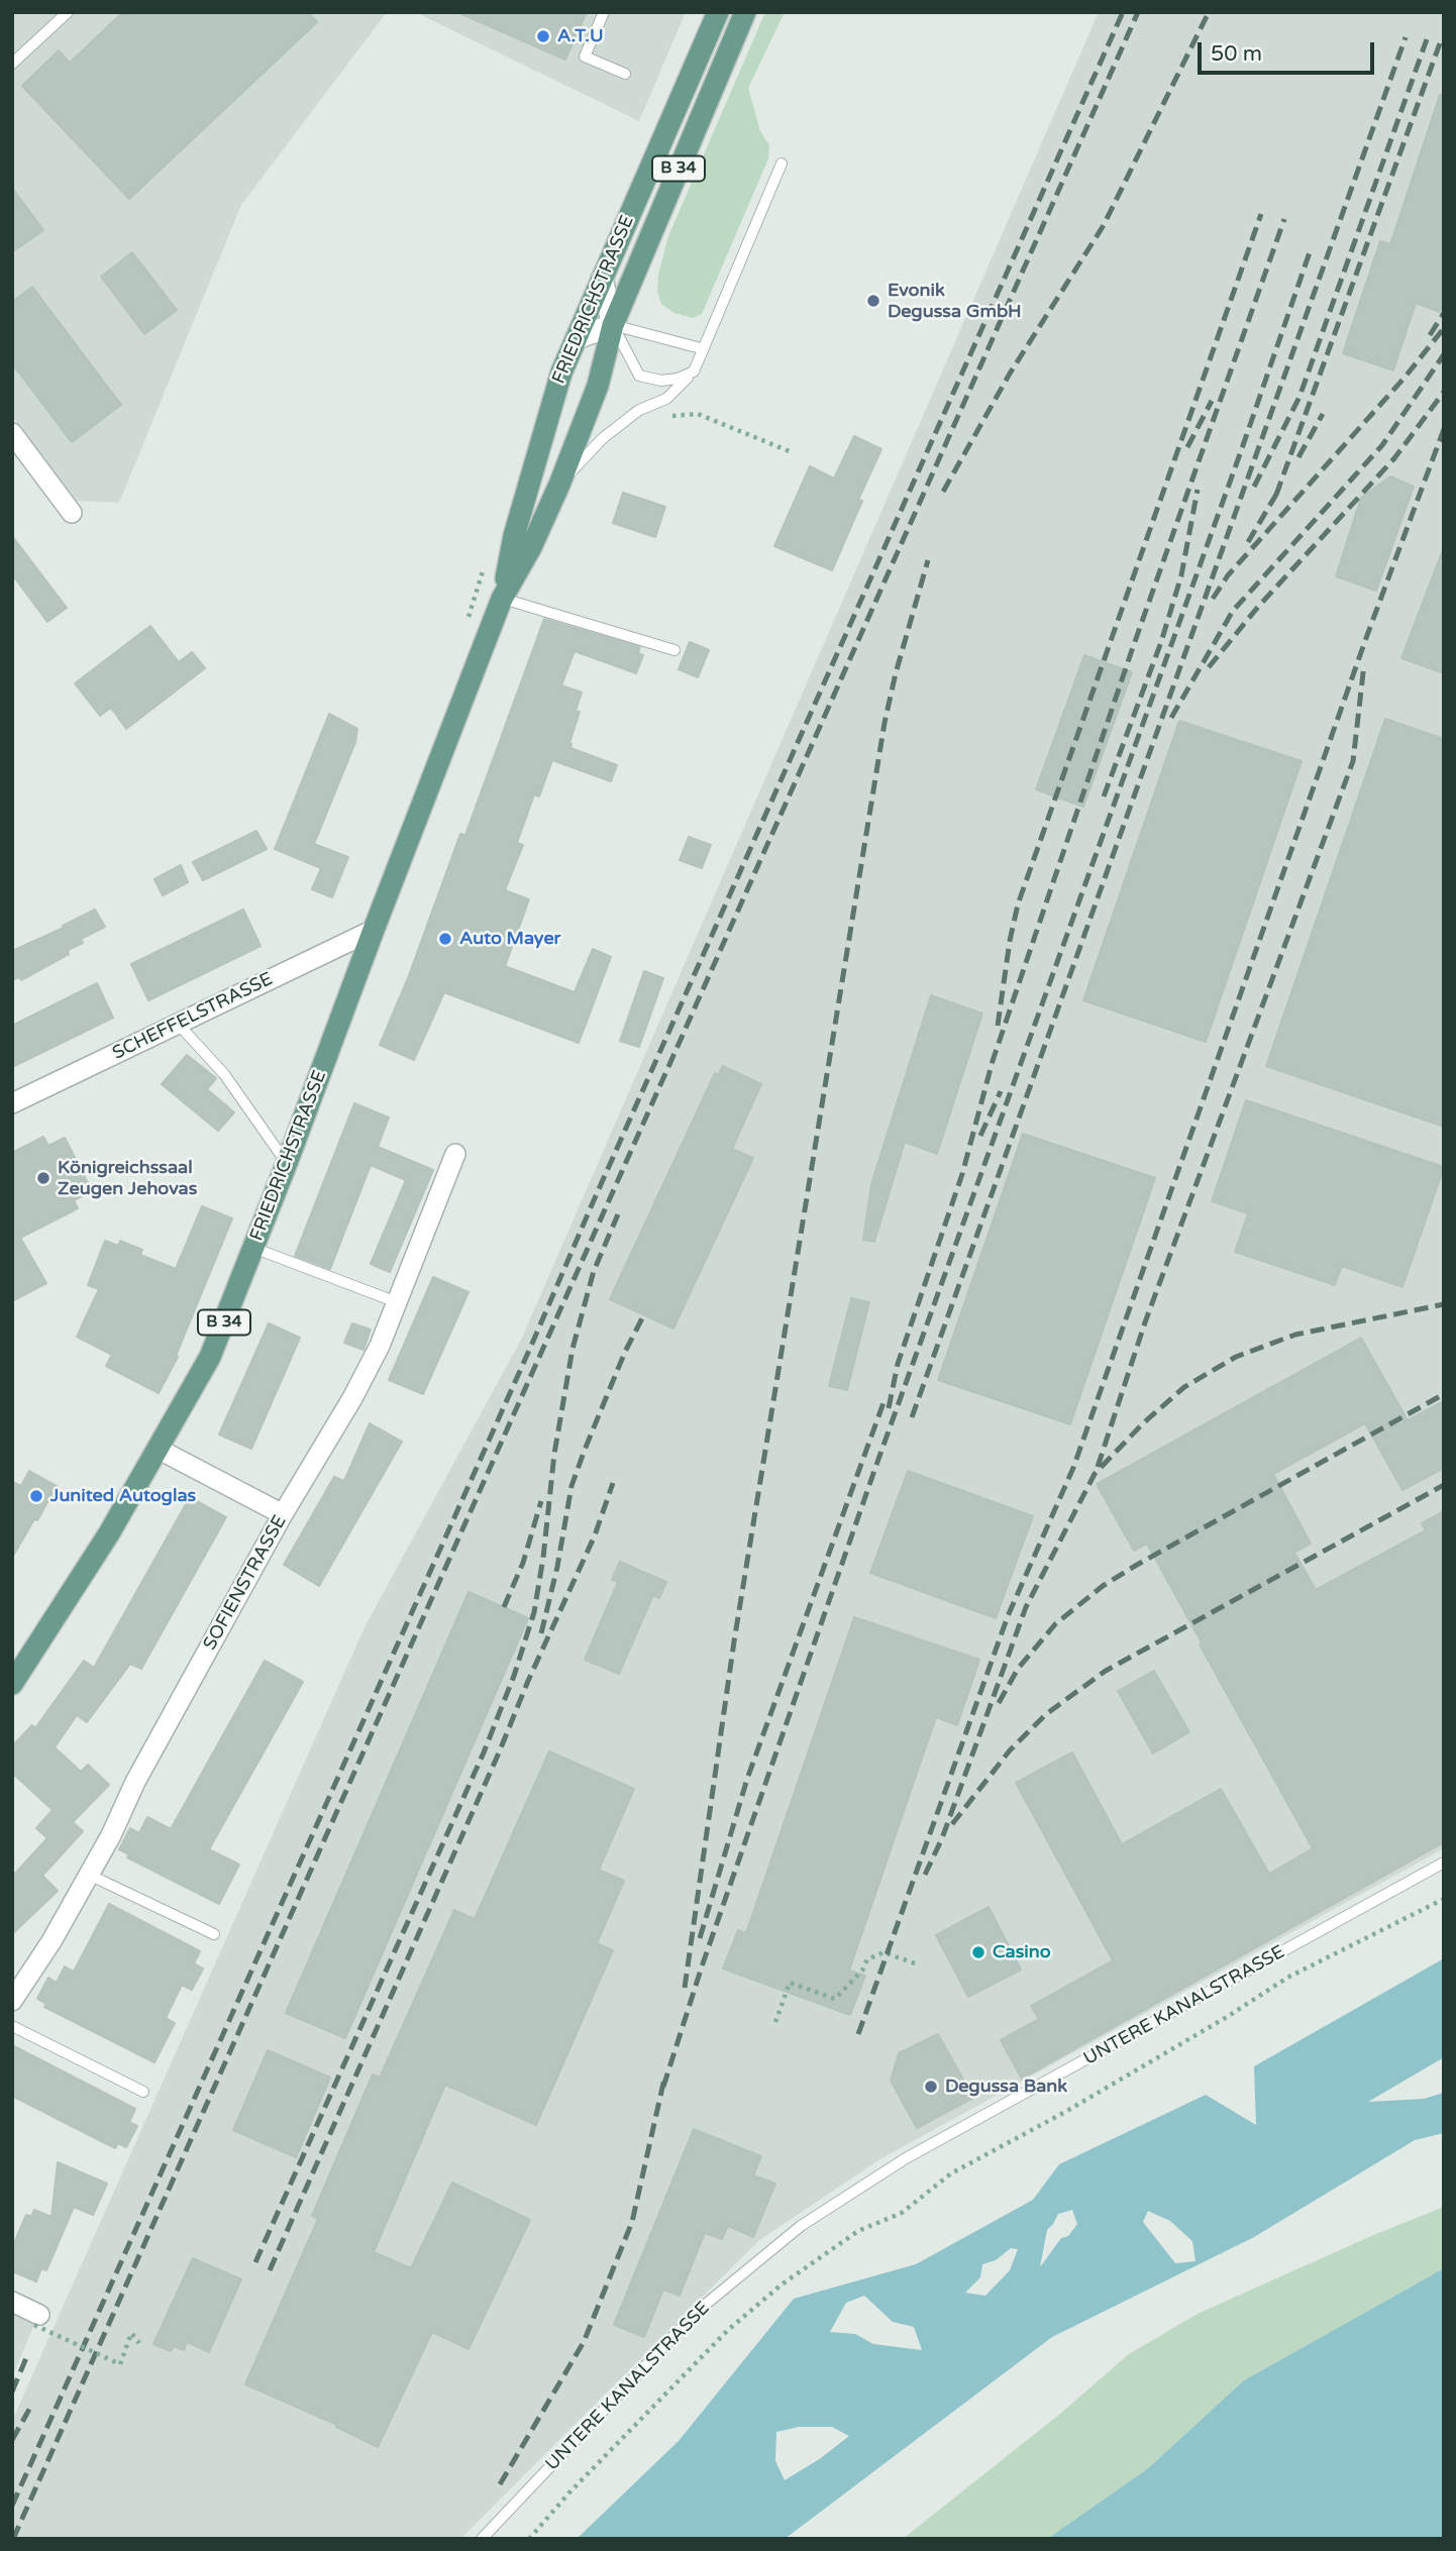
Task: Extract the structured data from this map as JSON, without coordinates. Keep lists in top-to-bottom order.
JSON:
{
  "streets": {
    "main road": ["B 34", "FRIEDRICHSTRASSE"],
    "street": ["SCHEFFELSTRASSE", "SOFIENSTRASSE"],
    "lane": ["UNTERE KANALSTRASSE"]
  },
  "crossings": [
    ["B 34", "FRIEDRICHSTRASSE"],
    ["FRIEDRICHSTRASSE", "SCHEFFELSTRASSE"]
  ],
  "places": [
    "A.T.U",
    "Evonik Degussa GmbH",
    "Auto Mayer",
    "Königreichssaal Zeugen Jehovas",
    "Junited Autoglas",
    "Casino",
    "Degussa Bank"
  ],
  "scale_bar": "50 m"
}
